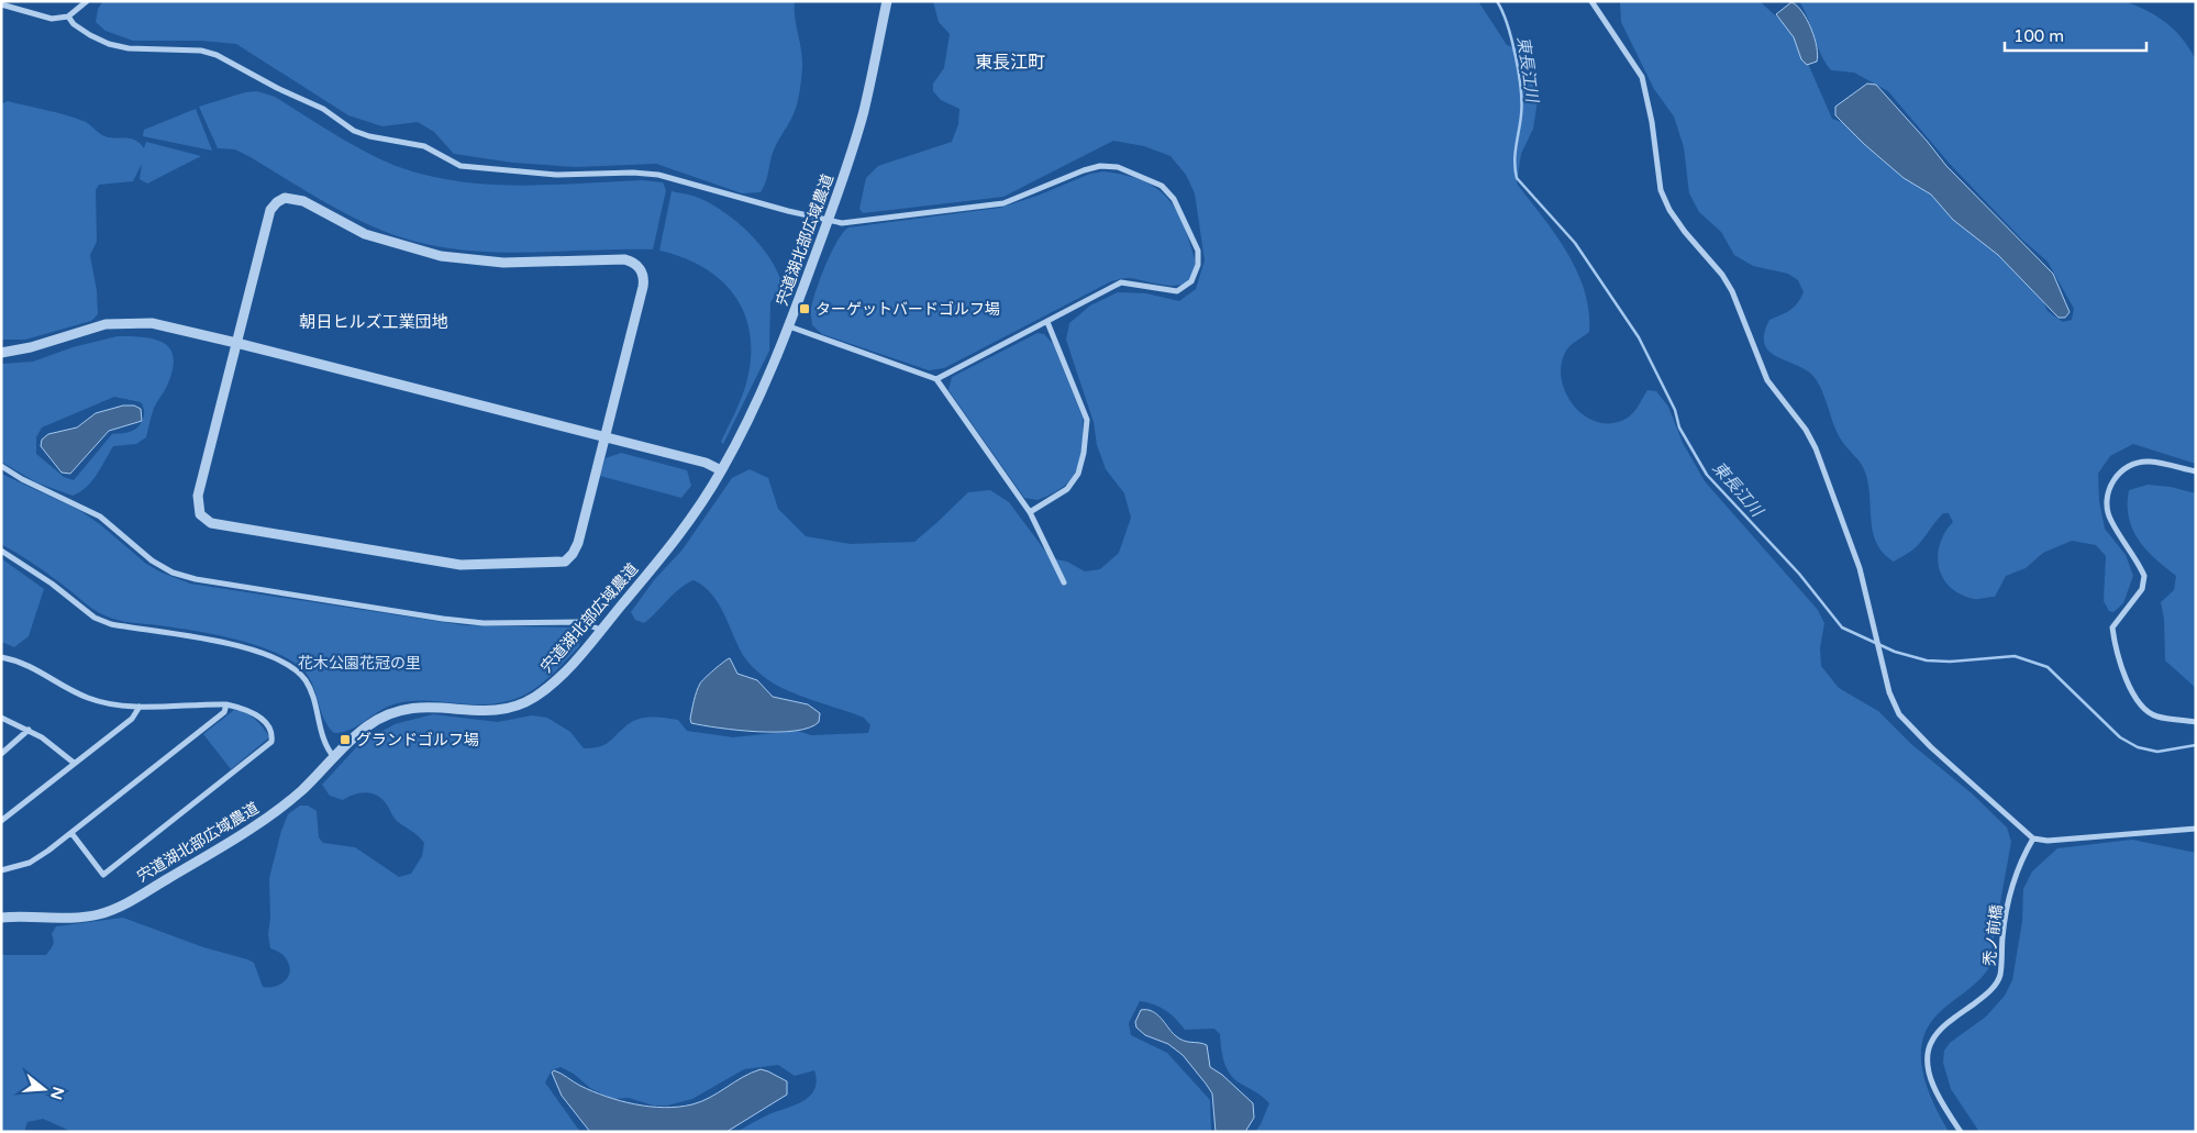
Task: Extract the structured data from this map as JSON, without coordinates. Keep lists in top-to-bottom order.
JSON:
{
  "streets": {
    "street": ["宍道湖北部広域農道", "禿ノ前橋"]
  },
  "districts": ["東長江町", "朝日ヒルズ工業団地"],
  "water": ["東長江川"],
  "parks": ["花木公園花冠の里"],
  "places": {
    "transit": ["ターゲットバードゴルフ場", "グランドゴルフ場"]
  },
  "scale_bar": "100 m",
  "north": "right"
}
